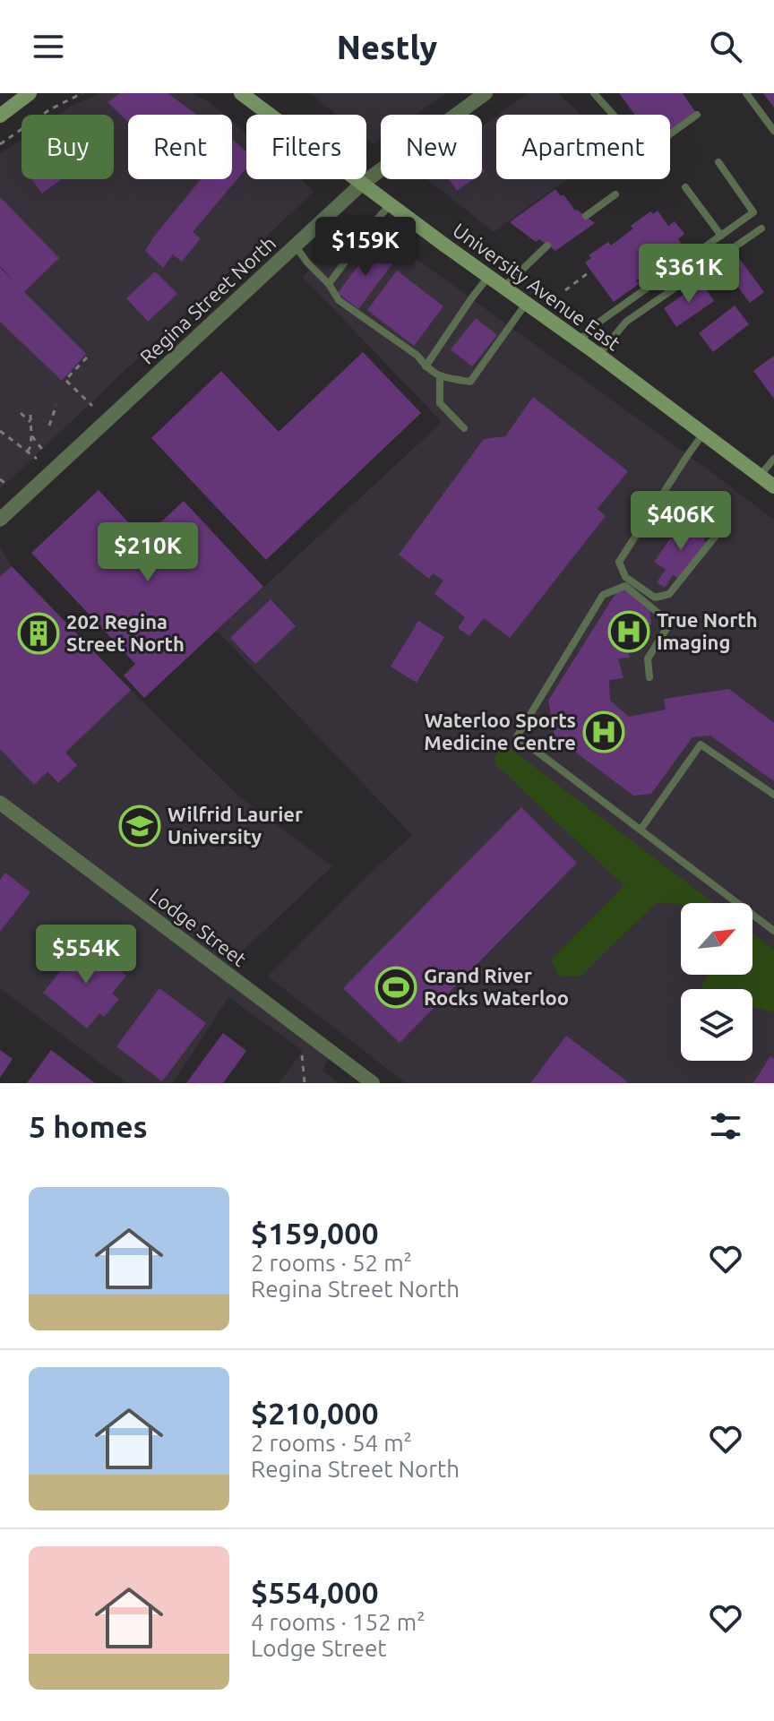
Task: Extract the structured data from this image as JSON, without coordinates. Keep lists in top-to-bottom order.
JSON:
{
  "streets": {
    "main road": ["University Avenue East"],
    "street": ["Regina Street North", "Lodge Street"]
  },
  "crossings": [
    ["University Avenue East", "Regina Street North"]
  ],
  "places": {
    "hospital": ["True North Imaging", "Waterloo Sports Medicine Centre"],
    "building": ["202 Regina Street North"],
    "school or university": ["Wilfrid Laurier University"],
    "sports": ["Grand River Rocks Waterloo"]
  },
  "north": "top right",
  "page": {
    "header": "Nestly",
    "chip": [
      "Buy",
      "Rent",
      "Filters",
      "New",
      "Apartment"
    ],
    "price": [
      "$159K",
      "$361K",
      "$406K",
      "$210K",
      "$554K"
    ],
    "heading": "5 homes",
    "list": [
      {
        "name": "$159,000",
        "note": "2 rooms · 52 m² · Regina Street North"
      },
      {
        "name": "$210,000",
        "note": "2 rooms · 54 m² · Regina Street North"
      },
      {
        "name": "$554,000",
        "note": "4 rooms · 152 m² · Lodge Street"
      }
    ]
  }
}
